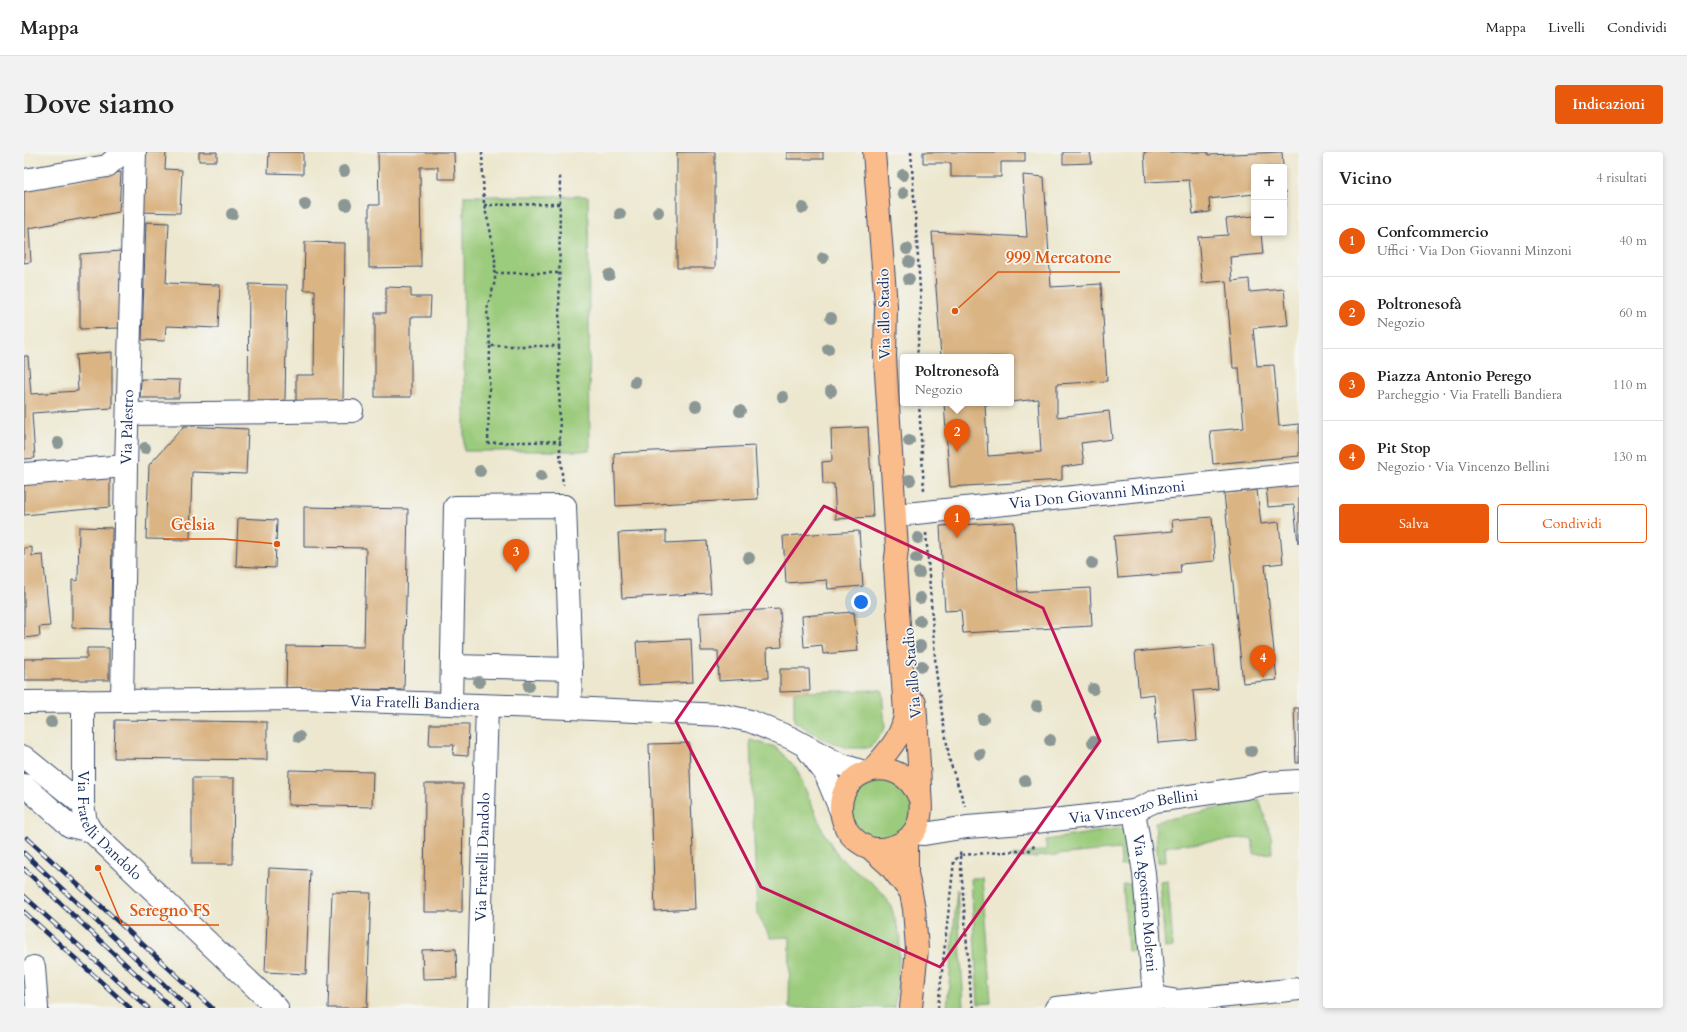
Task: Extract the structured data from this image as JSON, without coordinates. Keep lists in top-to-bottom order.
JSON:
{
  "streets": {
    "main road": ["Via allo Stadio"],
    "street": [
      "Via Palestro",
      "Via Don Giovanni Minzoni",
      "Via Fratelli Bandiera",
      "Via Vincenzo Bellini",
      "Via Fratelli Dandolo",
      "Via Agostino Molteni"
    ]
  },
  "crossings": [
    ["Via allo Stadio", "Via Don Giovanni Minzoni"],
    ["Via allo Stadio", "Via Fratelli Bandiera"],
    ["Via allo Stadio", "Via Vincenzo Bellini"],
    ["Via Palestro", "Via Fratelli Bandiera"],
    ["Via Fratelli Bandiera", "Via Vincenzo Bellini"],
    ["Via Fratelli Bandiera", "Via Fratelli Dandolo"],
    ["Via Vincenzo Bellini", "Via Agostino Molteni"]
  ],
  "places": ["999 Mercatone", "Gelsia", "Seregno FS"],
  "page": {
    "header": "Mappa",
    "nav": ["Mappa", "Livelli", "Condividi"],
    "title": "Dove siamo",
    "buttons": [
      "Indicazioni",
      ["Salva", "Condividi"]
    ],
    "heading": ["Vicino", "4 risultati"],
    "map_buttons": ["+", "−"],
    "list": [
      {
        "mark": "1",
        "name": "Confcommercio",
        "note": "Uffici · Via Don Giovanni Minzoni",
        "value": "40 m"
      },
      {
        "mark": "2",
        "name": "Poltronesofà",
        "note": "Negozio",
        "value": "60 m"
      },
      {
        "mark": "3",
        "name": "Piazza Antonio Perego",
        "note": "Parcheggio · Via Fratelli Bandiera",
        "value": "110 m"
      },
      {
        "mark": "4",
        "name": "Pit Stop",
        "note": "Negozio · Via Vincenzo Bellini",
        "value": "130 m"
      }
    ],
    "popup": ["Poltronesofà", "Negozio"],
    "pins": [
      "2",
      "1",
      "3",
      "4"
    ]
  }
}
